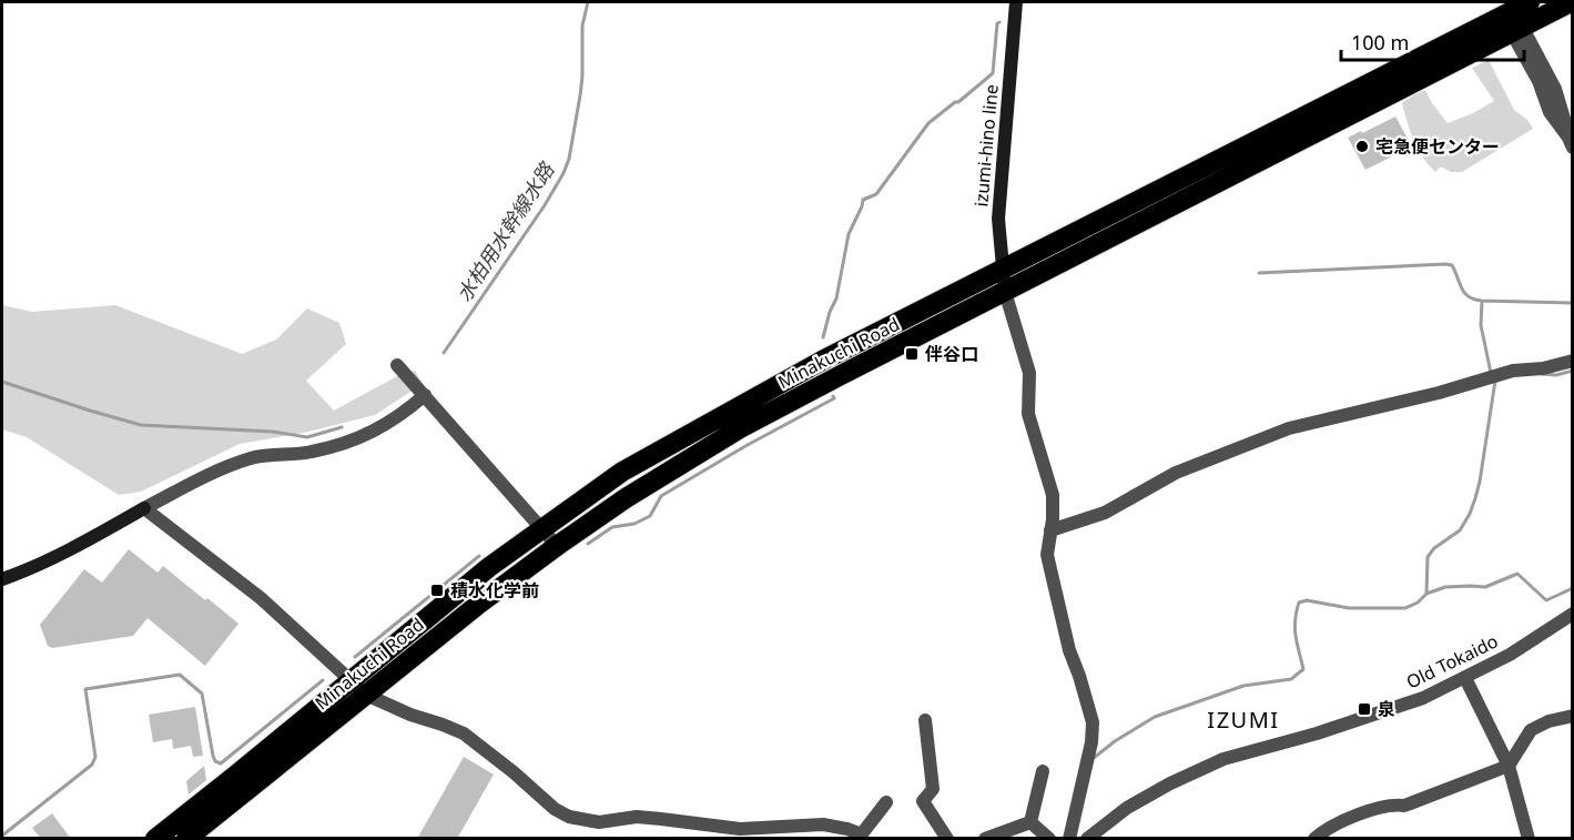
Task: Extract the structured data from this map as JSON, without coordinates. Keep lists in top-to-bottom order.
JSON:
{
  "streets": {
    "highway": ["Minakuchi Road"],
    "main road": ["izumi-hino line"],
    "street": ["Old Tokaido"]
  },
  "crossings": [
    ["izumi-hino line", "Minakuchi Road"]
  ],
  "districts": ["IZUMI"],
  "water": ["水柏用水幹線水路"],
  "places": {
    "other": ["宅急便センター"],
    "transit": ["伴谷口", "積水化学前", "泉"]
  },
  "scale_bar": "100 m"
}
